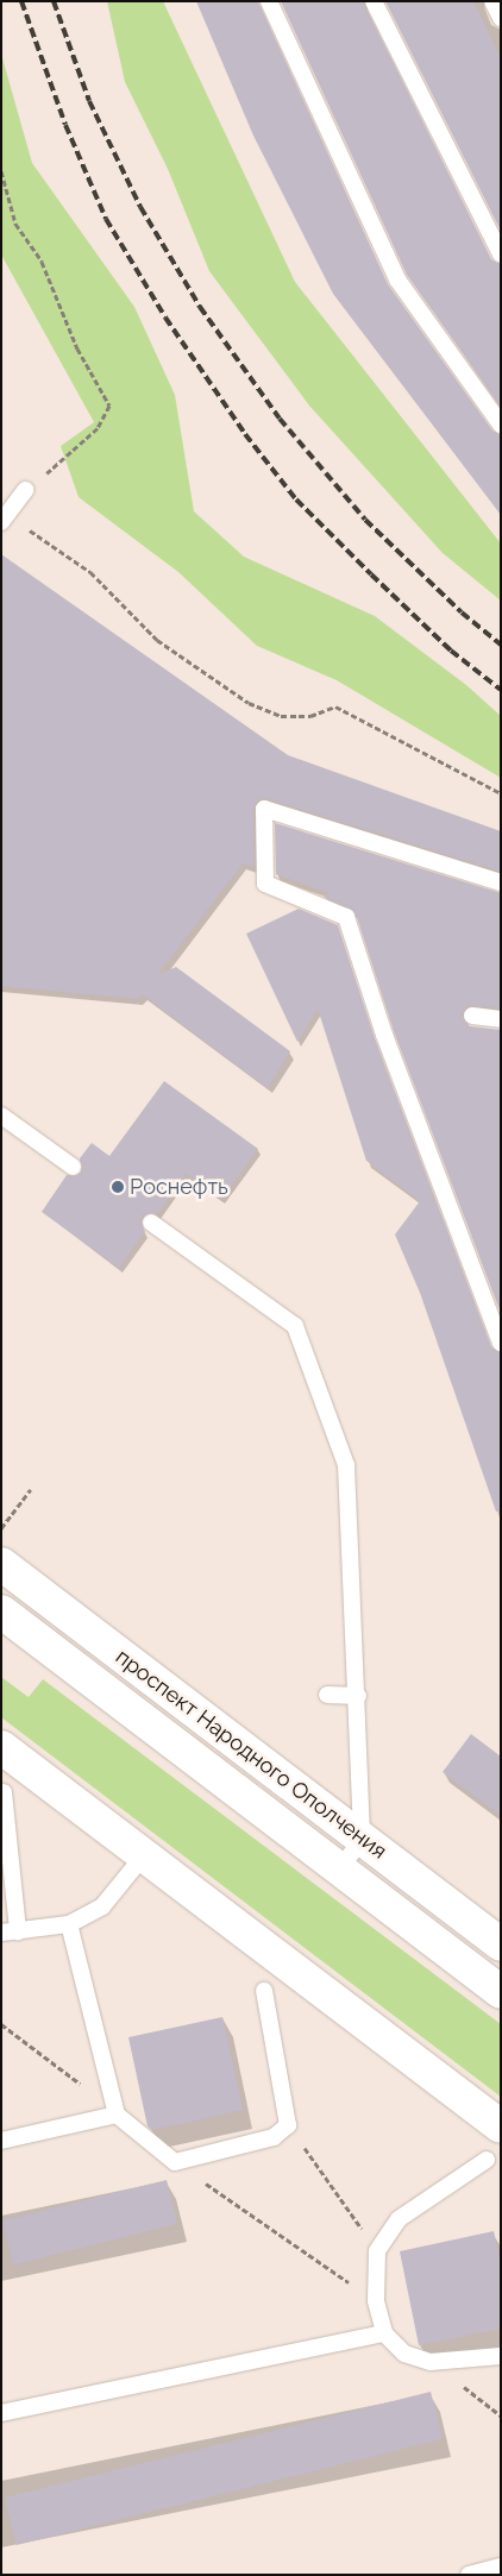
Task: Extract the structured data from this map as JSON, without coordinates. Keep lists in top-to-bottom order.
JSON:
{
  "streets": {
    "main road": ["проспект Народного Ополчения"]
  },
  "places": ["Роснефть"]
}
